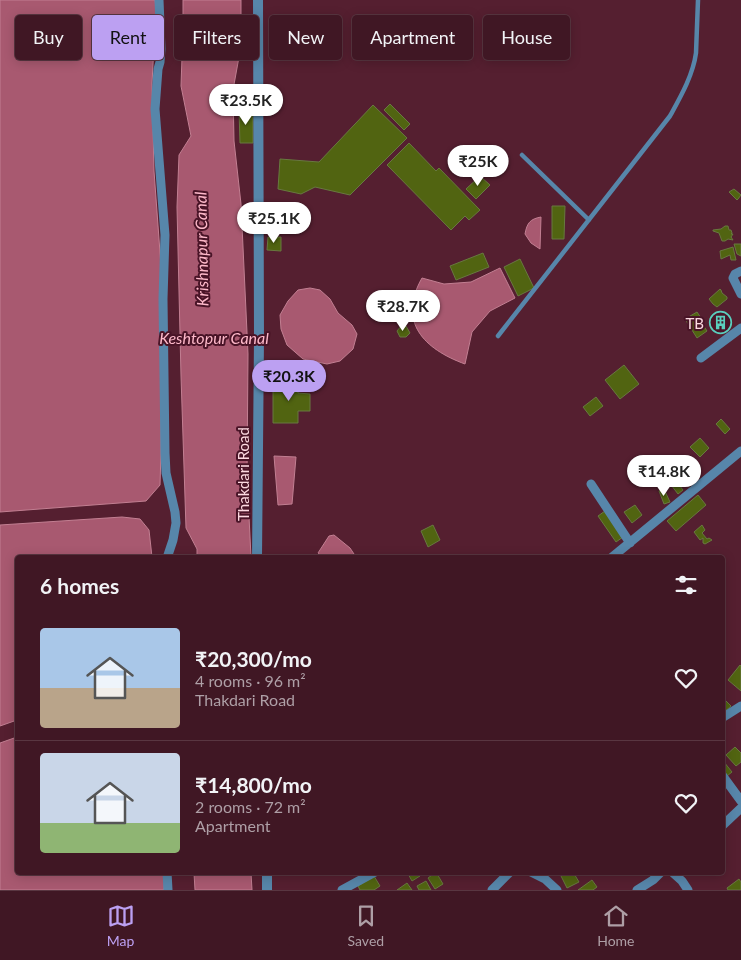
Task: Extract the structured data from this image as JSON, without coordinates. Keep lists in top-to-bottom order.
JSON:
{
  "streets": {
    "street": ["Thakdari Road"]
  },
  "water": ["Krishnapur Canal", "Keshtopur Canal"],
  "places": {
    "building": ["TB"]
  },
  "page": {
    "chip": [
      "Buy",
      "Rent",
      "Filters",
      "New",
      "Apartment",
      "House"
    ],
    "price": [
      "₹23.5K",
      "₹25K",
      "₹25.1K",
      "₹28.7K",
      "₹20.3K",
      "₹14.8K"
    ],
    "heading": "6 homes",
    "list": [
      {
        "name": "₹20,300/mo",
        "note": "4 rooms · 96 m² · Thakdari Road"
      },
      {
        "name": "₹14,800/mo",
        "note": "2 rooms · 72 m² · Apartment"
      }
    ],
    "tabs": ["Map", "Saved", "Home"]
  }
}
